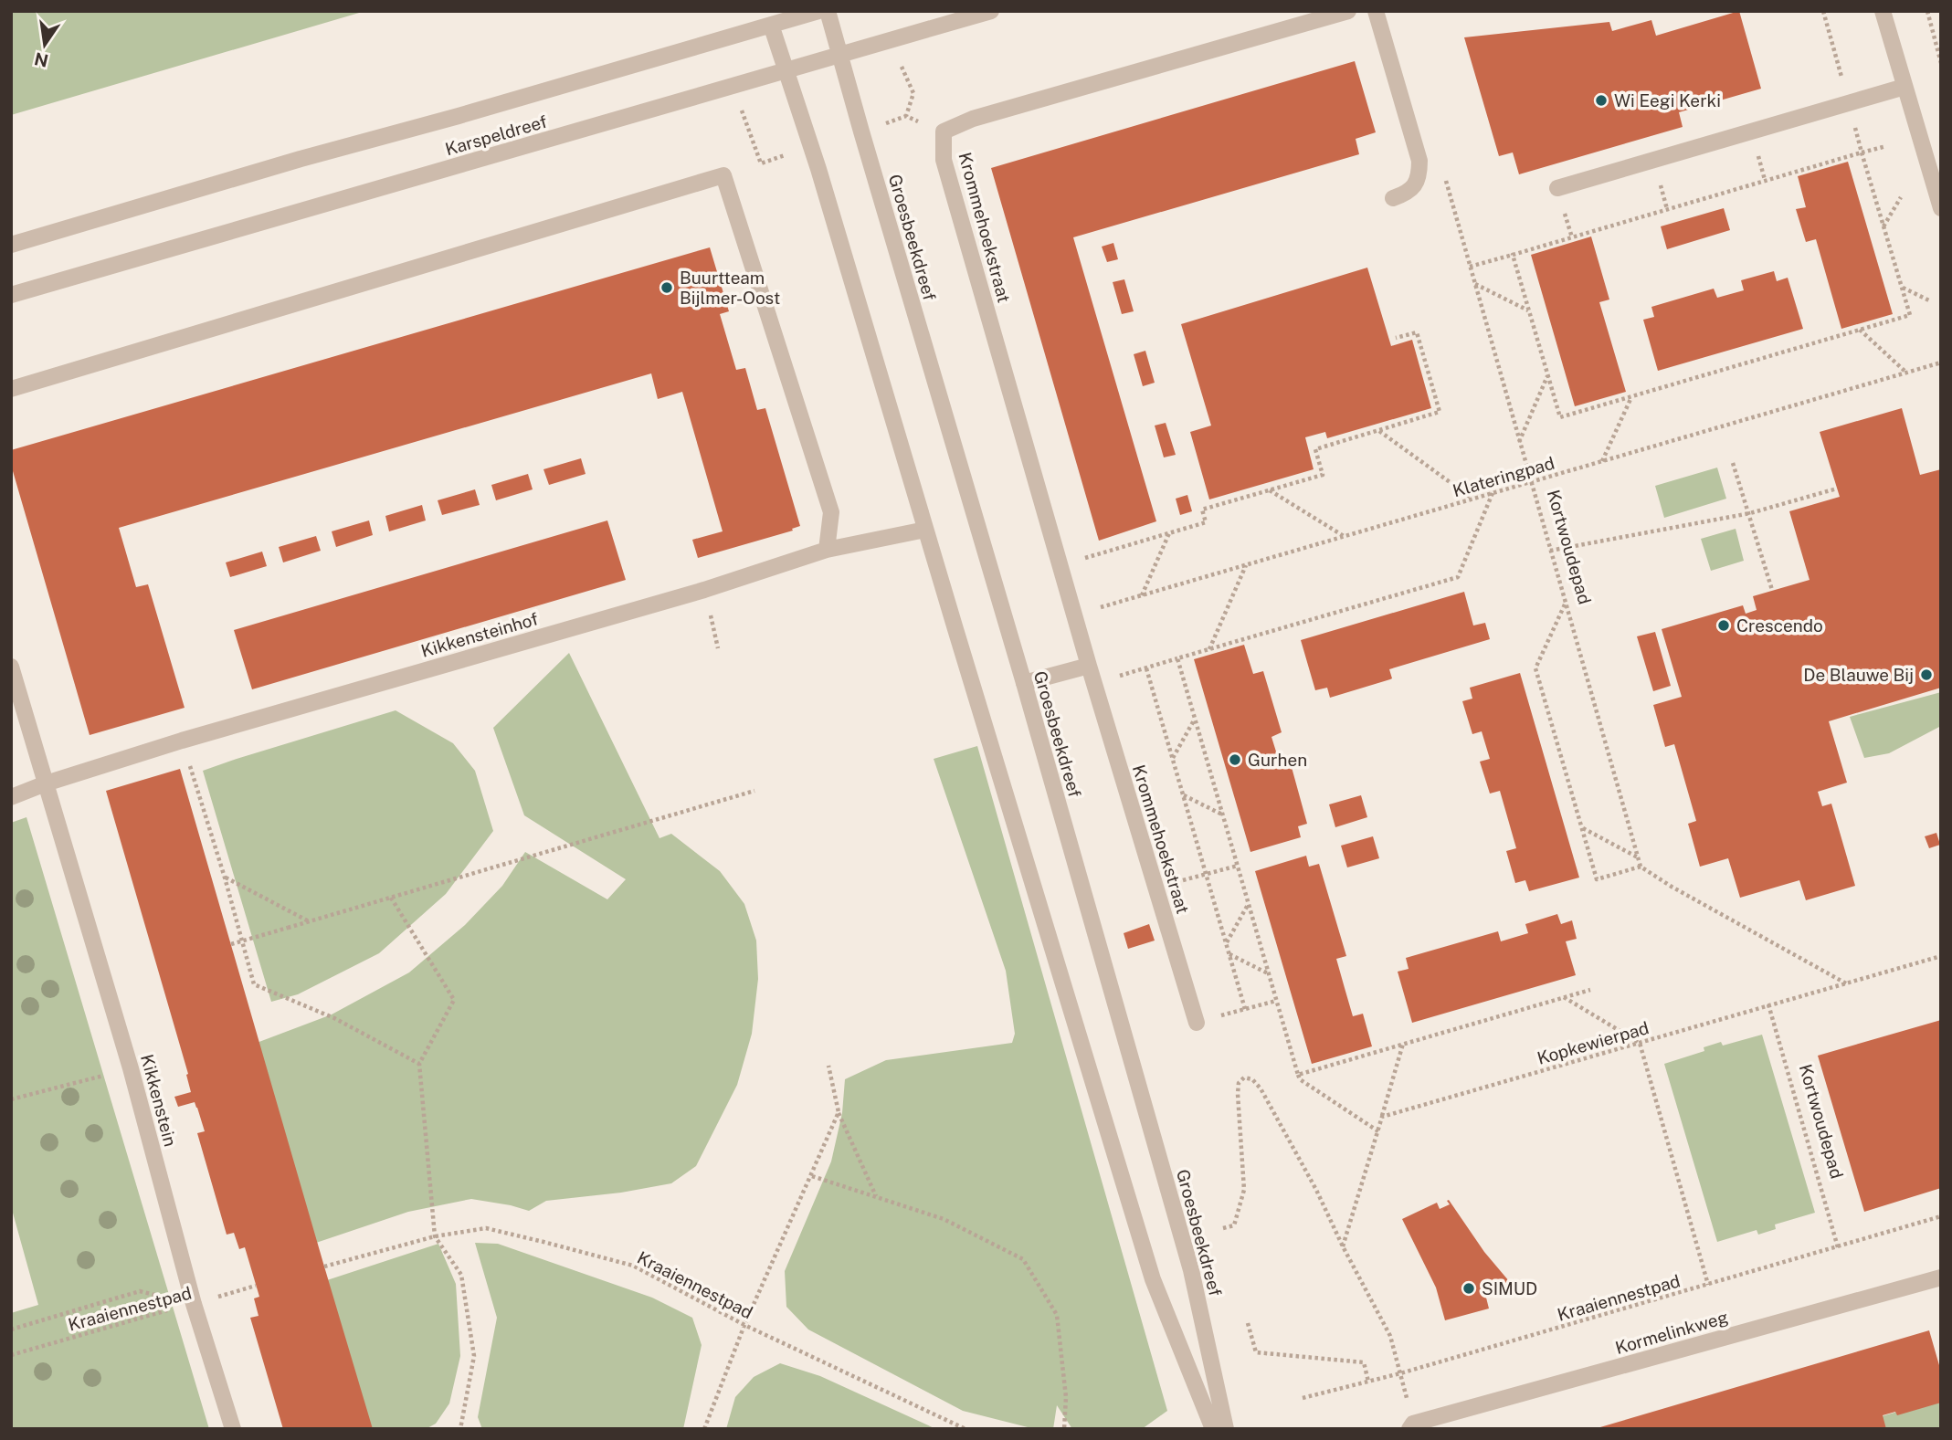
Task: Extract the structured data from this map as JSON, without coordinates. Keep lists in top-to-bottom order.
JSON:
{
  "streets": {
    "street": [
      "Karspeldreef",
      "Krommehoekstraat",
      "Groesbeekdreef",
      "Kikkensteinhof",
      "Kikkenstein",
      "Kormelinkweg"
    ],
    "path": [
      "Klateringpad",
      "Kortwoudepad",
      "Kopkewierpad",
      "Kraaiennestpad"
    ]
  },
  "crossings": [
    ["Karspeldreef", "Groesbeekdreef"],
    ["Krommehoekstraat", "Klateringpad"],
    ["Klateringpad", "Kortwoudepad"],
    ["Kortwoudepad", "Kopkewierpad"],
    ["Kortwoudepad", "Kraaiennestpad"],
    ["Kikkensteinhof", "Kikkenstein"],
    ["Kikkenstein", "Kraaiennestpad"]
  ],
  "places": [
    "Wi Eegi Kerki",
    "Buurtteam Bijlmer-Oost",
    "Crescendo",
    "De Blauwe Bij",
    "Gurhen",
    "SIMUD"
  ],
  "north": "bottom"
}
